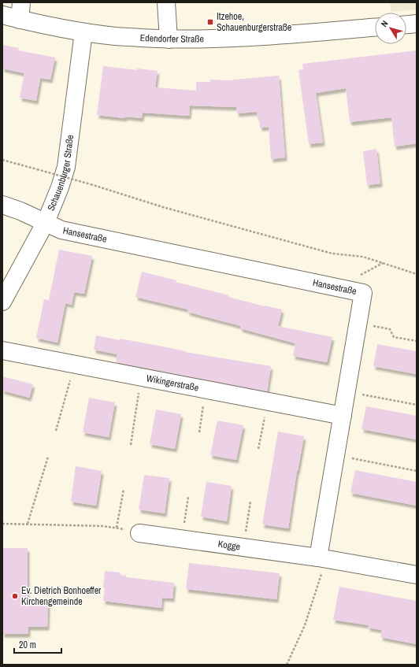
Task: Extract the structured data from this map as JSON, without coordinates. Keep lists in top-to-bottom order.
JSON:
{
  "streets": {
    "street": [
      "Edendorfer Straße",
      "Schauenburger Straße",
      "Hansestraße",
      "Wikingerstraße",
      "Kogge"
    ]
  },
  "crossings": [
    ["Edendorfer Straße", "Schauenburger Straße"],
    ["Schauenburger Straße", "Hansestraße"],
    ["Hansestraße", "Wikingerstraße"],
    ["Hansestraße", "Kogge"]
  ],
  "places": {
    "transit": ["Itzehoe, Schauenburgerstraße"],
    "other": ["Ev. Dietrich Bonhoeffer Kirchengemeinde"]
  },
  "scale_bar": "20 m",
  "north": "top left"
}
